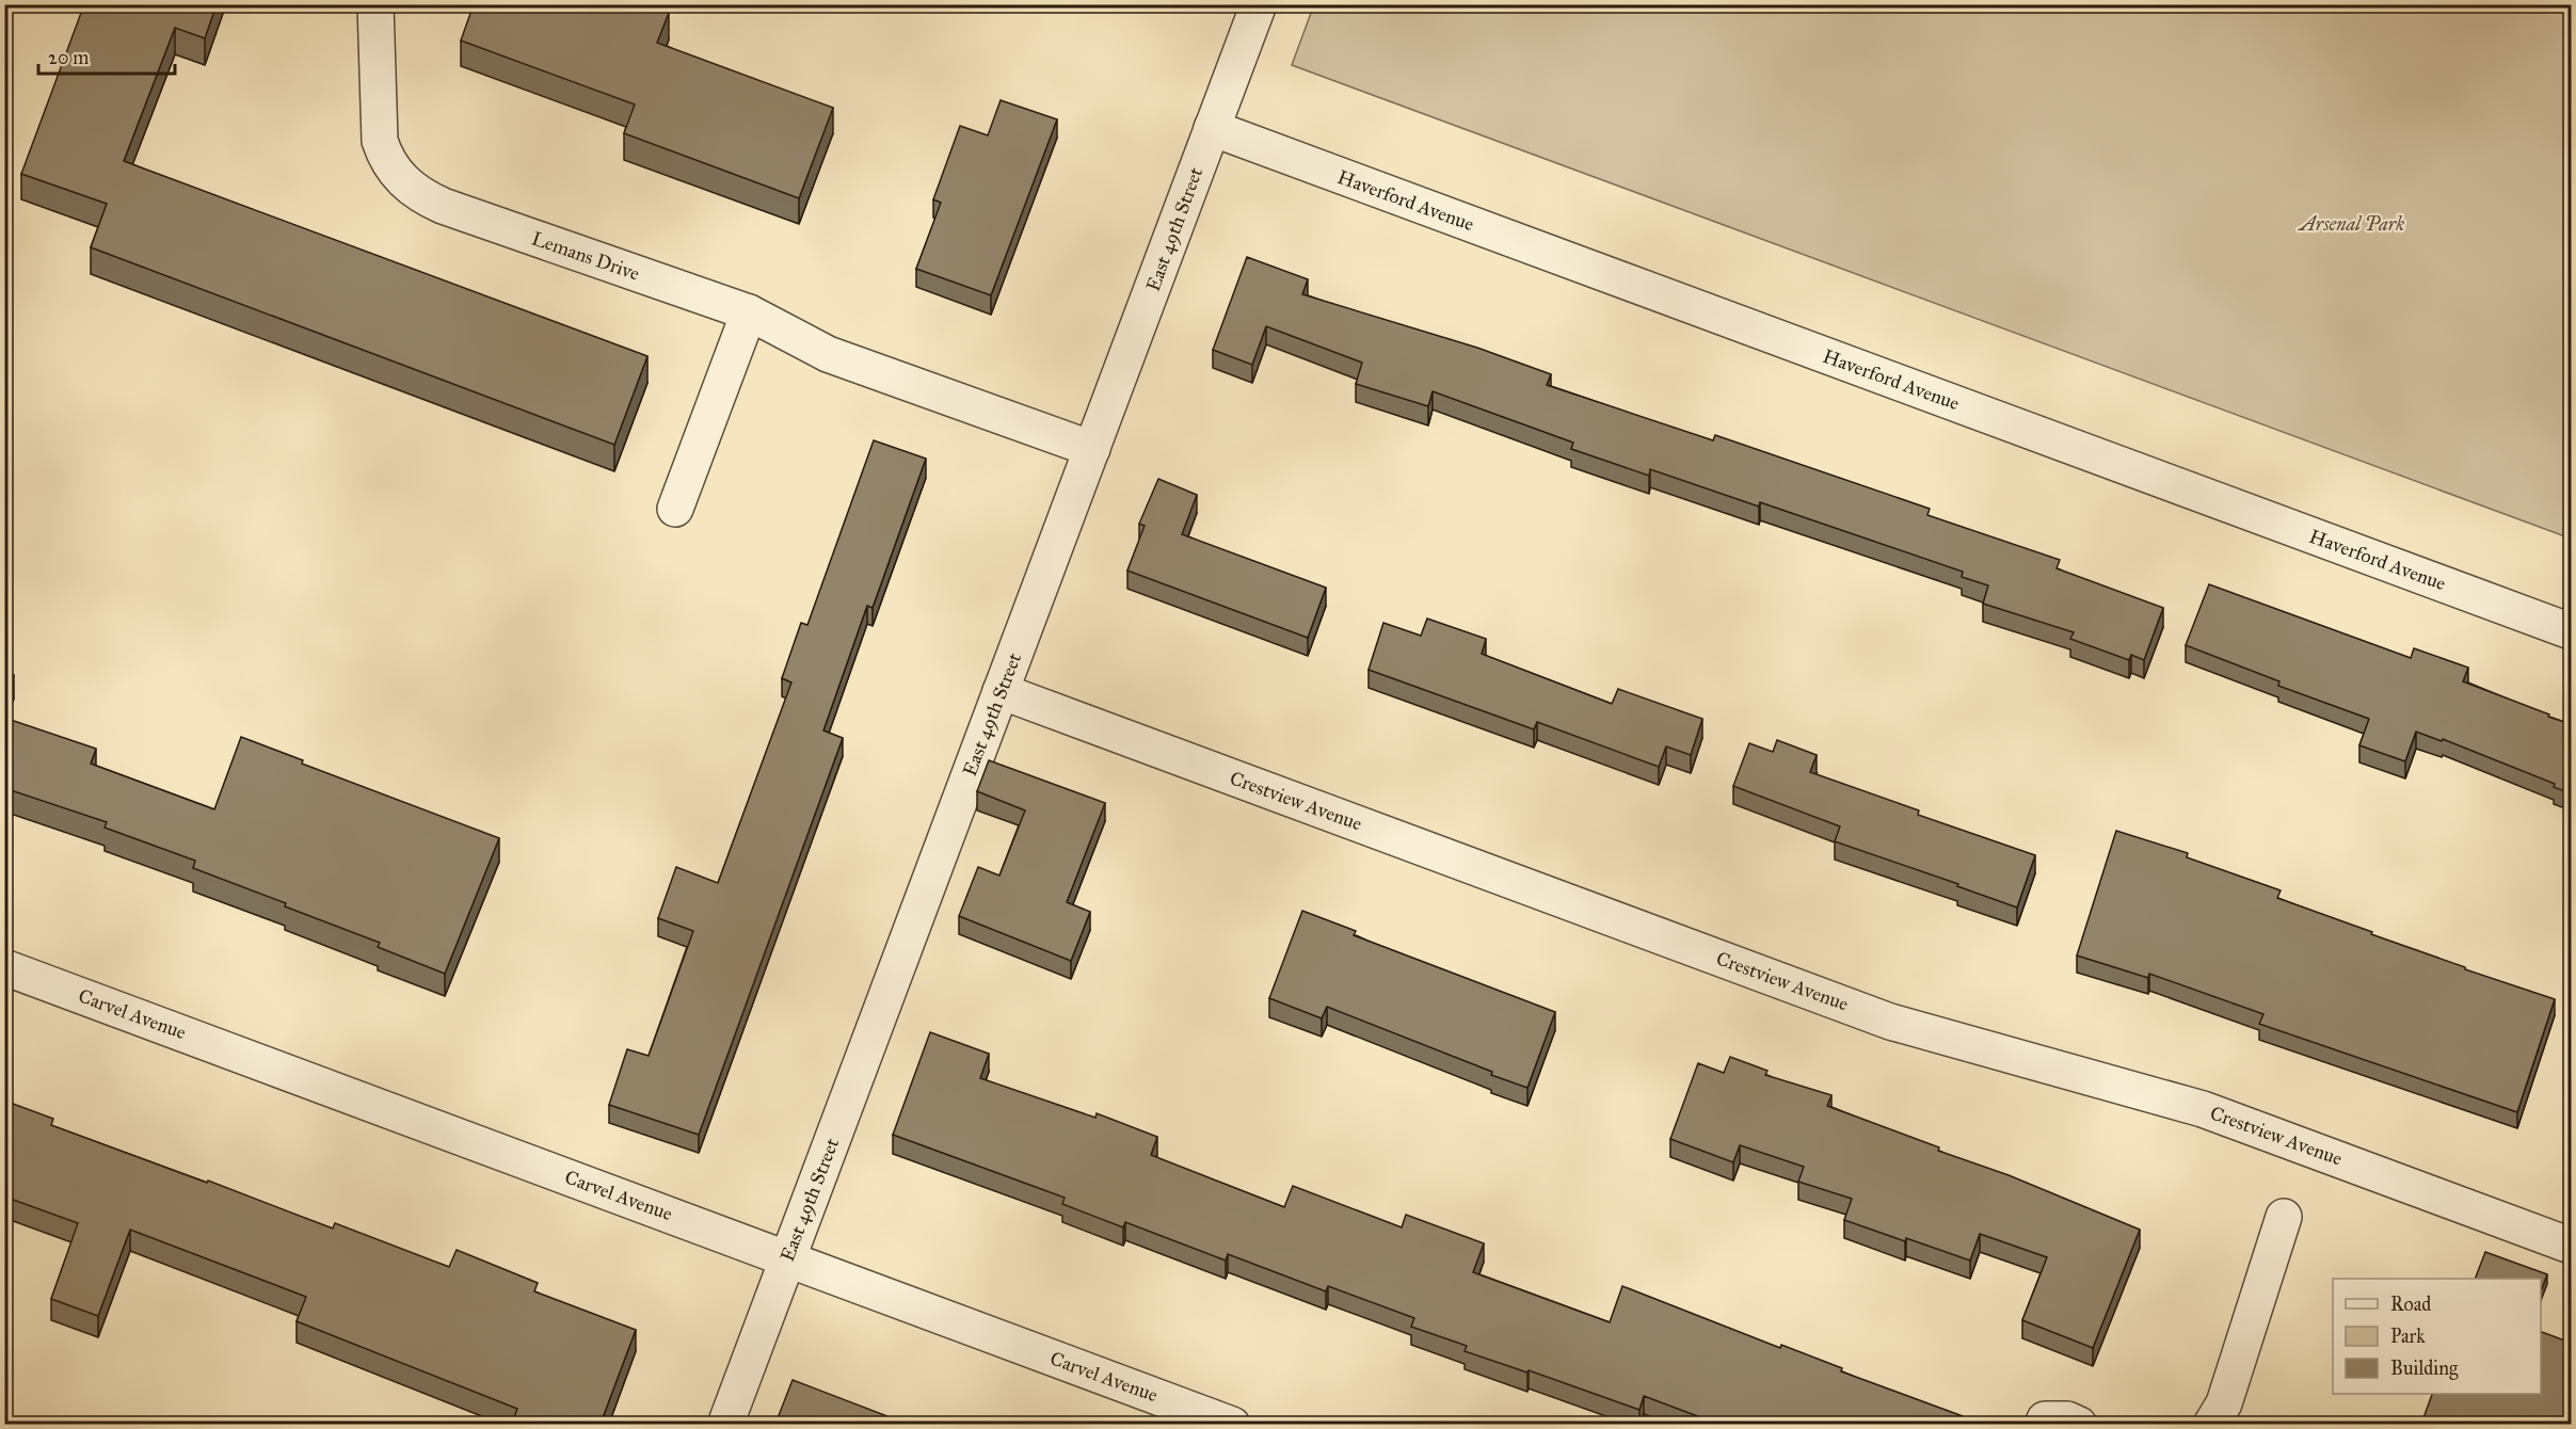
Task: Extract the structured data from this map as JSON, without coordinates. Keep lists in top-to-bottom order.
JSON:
{
  "streets": {
    "street": [
      "Haverford Avenue",
      "East 49th Street",
      "Lemans Drive",
      "Crestview Avenue",
      "Carvel Avenue"
    ]
  },
  "crossings": [
    ["Haverford Avenue", "East 49th Street"],
    ["East 49th Street", "Lemans Drive"],
    ["East 49th Street", "Crestview Avenue"],
    ["East 49th Street", "Carvel Avenue"]
  ],
  "parks": ["Arsenal Park"],
  "legend": ["Road", "Park", "Building"],
  "scale_bar": "20 m"
}
